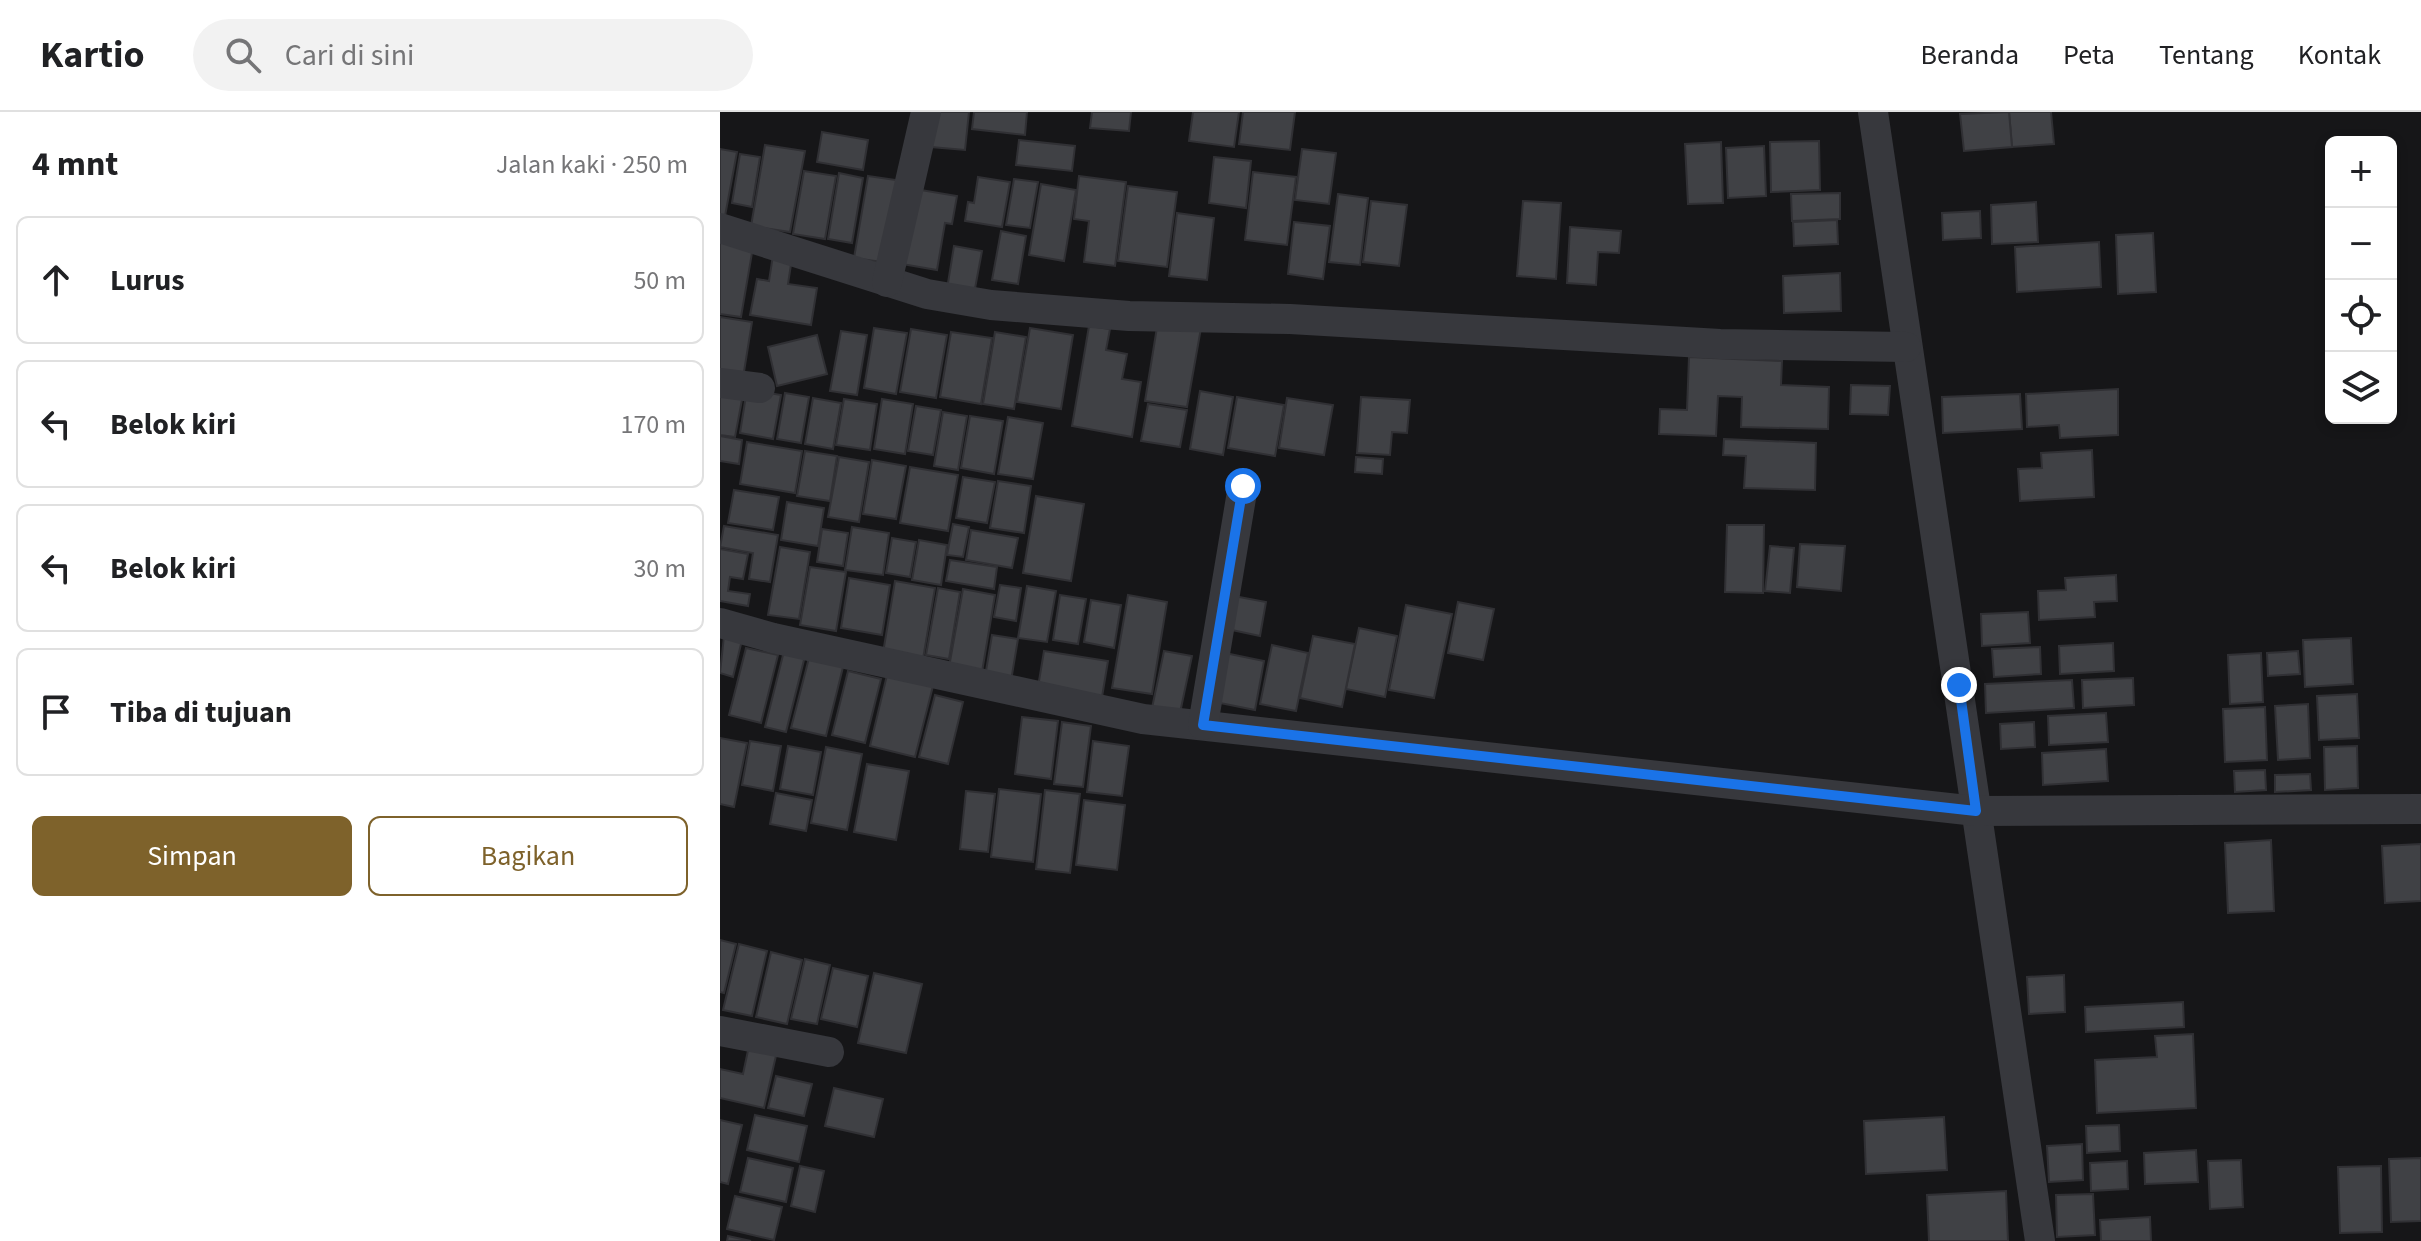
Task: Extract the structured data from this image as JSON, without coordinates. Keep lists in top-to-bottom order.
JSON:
{
  "page": {
    "header": "Kartio",
    "search": "Cari di sini",
    "nav": [
      "Beranda",
      "Peta",
      "Tentang",
      "Kontak"
    ],
    "heading": ["4 mnt", "Jalan kaki · 250 m"],
    "map_buttons": ["+", "−"],
    "list": [
      ["Lurus", "50 m"],
      ["Belok kiri", "170 m"],
      ["Belok kiri", "30 m"],
      "Tiba di tujuan"
    ],
    "buttons": ["Simpan", "Bagikan"]
  }
}
